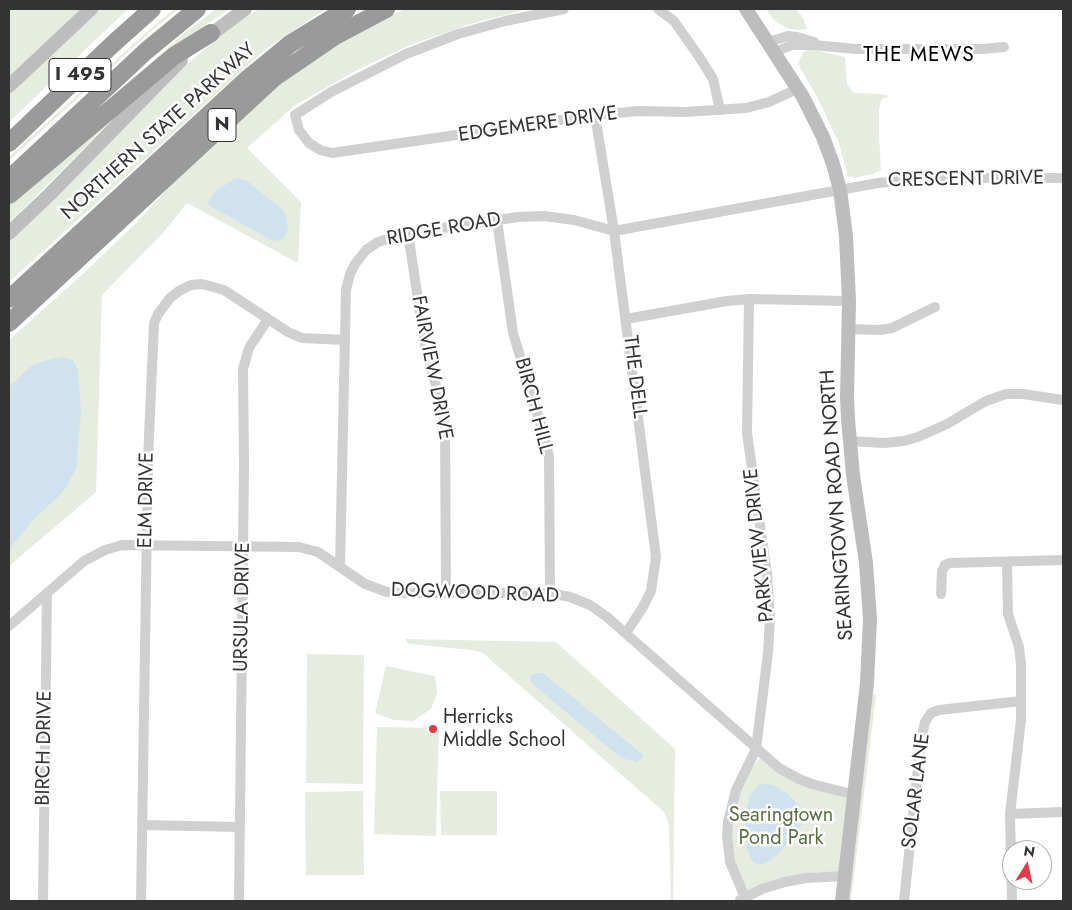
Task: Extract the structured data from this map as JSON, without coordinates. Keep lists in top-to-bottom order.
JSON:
{
  "streets": {
    "highway": ["I 495", "N", "NORTHERN STATE PARKWAY"],
    "main road": ["SEARINGTOWN ROAD NORTH"],
    "street": [
      "EDGEMERE DRIVE",
      "CRESCENT DRIVE",
      "RIDGE ROAD",
      "FAIRVIEW DRIVE",
      "THE DELL",
      "BIRCH HILL",
      "ELM DRIVE",
      "PARKVIEW DRIVE",
      "DOGWOOD ROAD",
      "URSULA DRIVE",
      "BIRCH DRIVE",
      "SOLAR LANE"
    ]
  },
  "crossings": [
    ["EDGEMERE DRIVE", "THE DELL"],
    ["EDGEMERE DRIVE", "SEARINGTOWN ROAD NORTH"],
    ["CRESCENT DRIVE", "RIDGE ROAD"],
    ["CRESCENT DRIVE", "SEARINGTOWN ROAD NORTH"],
    ["RIDGE ROAD", "FAIRVIEW DRIVE"],
    ["RIDGE ROAD", "THE DELL"],
    ["RIDGE ROAD", "BIRCH HILL"],
    ["RIDGE ROAD", "ELM DRIVE"],
    ["RIDGE ROAD", "SEARINGTOWN ROAD NORTH"],
    ["RIDGE ROAD", "DOGWOOD ROAD"],
    ["FAIRVIEW DRIVE", "DOGWOOD ROAD"],
    ["THE DELL", "DOGWOOD ROAD"],
    ["BIRCH HILL", "DOGWOOD ROAD"],
    ["ELM DRIVE", "DOGWOOD ROAD"],
    ["ELM DRIVE", "URSULA DRIVE"],
    ["SEARINGTOWN ROAD NORTH", "DOGWOOD ROAD"],
    ["PARKVIEW DRIVE", "DOGWOOD ROAD"],
    ["DOGWOOD ROAD", "URSULA DRIVE"],
    ["DOGWOOD ROAD", "BIRCH DRIVE"]
  ],
  "districts": ["THE MEWS"],
  "parks": ["Searingtown Pond Park"],
  "places": ["Herricks Middle School"],
  "north": "top"
}
